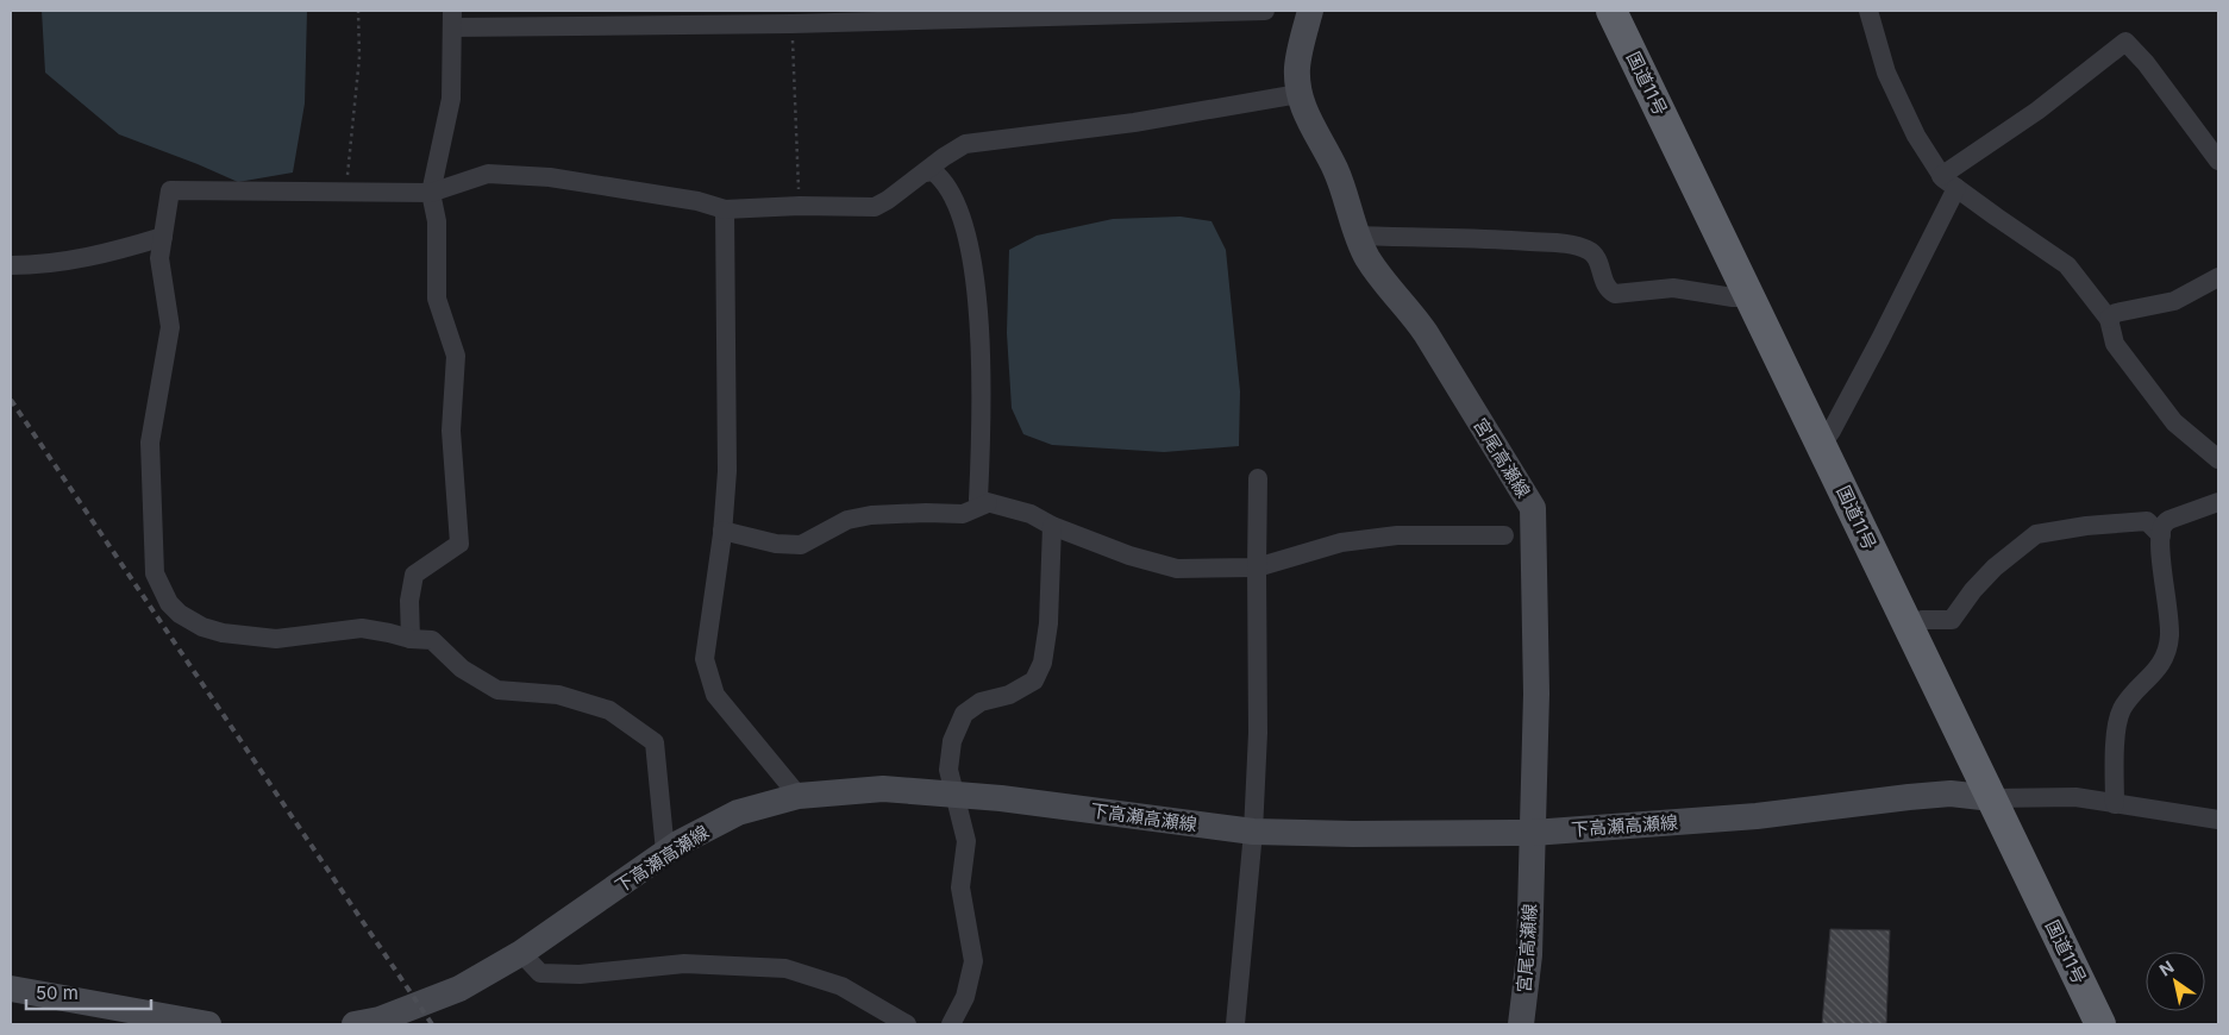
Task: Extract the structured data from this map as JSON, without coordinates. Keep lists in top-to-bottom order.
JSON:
{
  "streets": {
    "highway": ["国道11号"],
    "main road": ["宮尾高瀬線", "下高瀬高瀬線"]
  },
  "crossings": [
    ["国道11号", "下高瀬高瀬線"],
    ["宮尾高瀬線", "下高瀬高瀬線"]
  ],
  "scale_bar": "50 m",
  "north": "top left"
}
